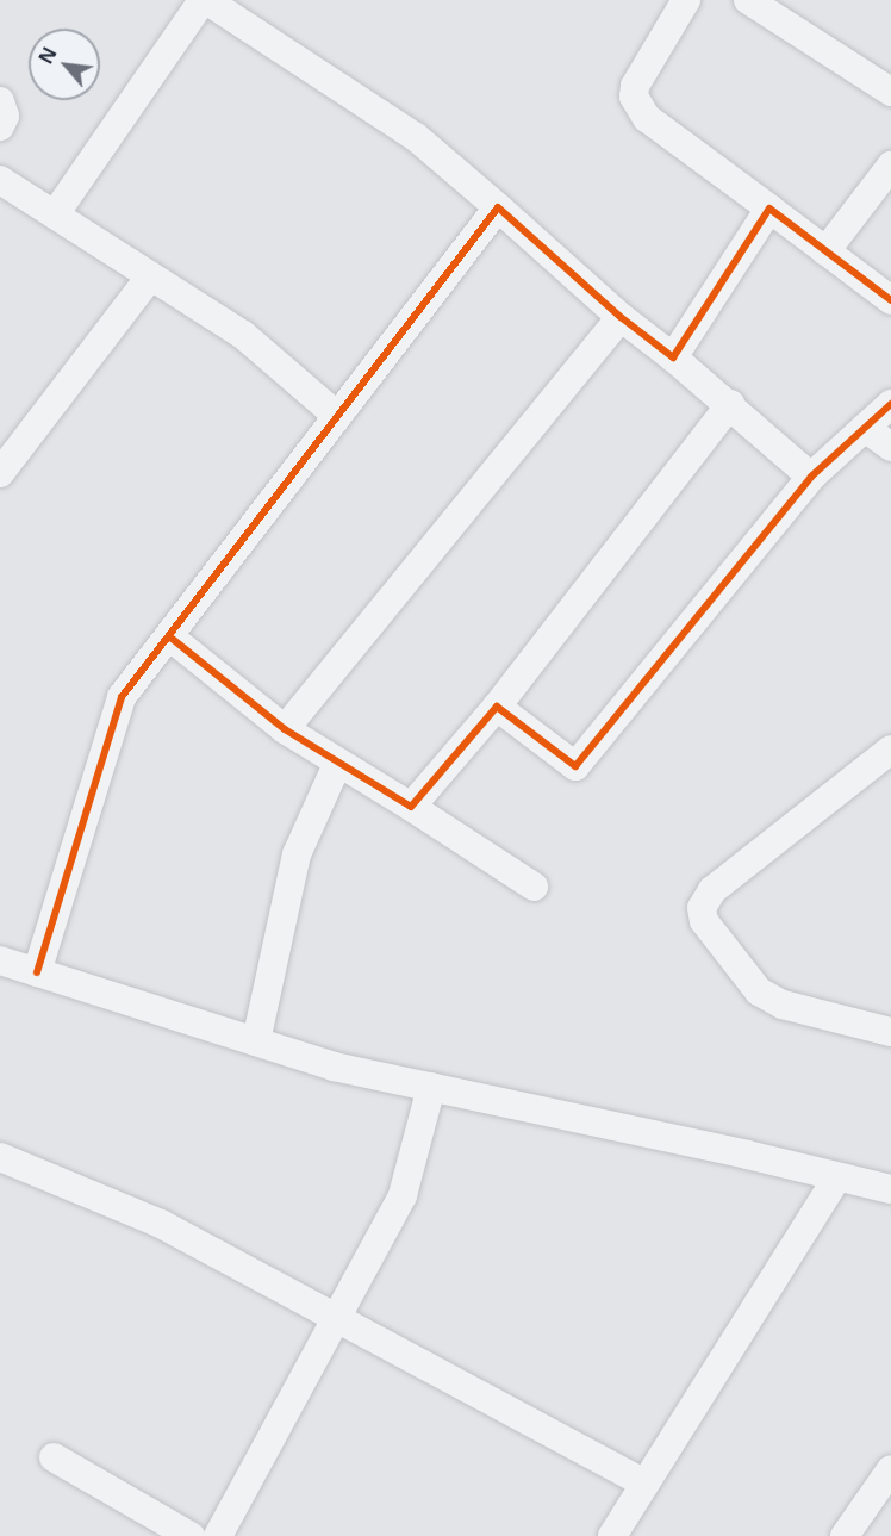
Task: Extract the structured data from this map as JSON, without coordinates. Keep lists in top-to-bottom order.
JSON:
{
  "north": "top left"
}
